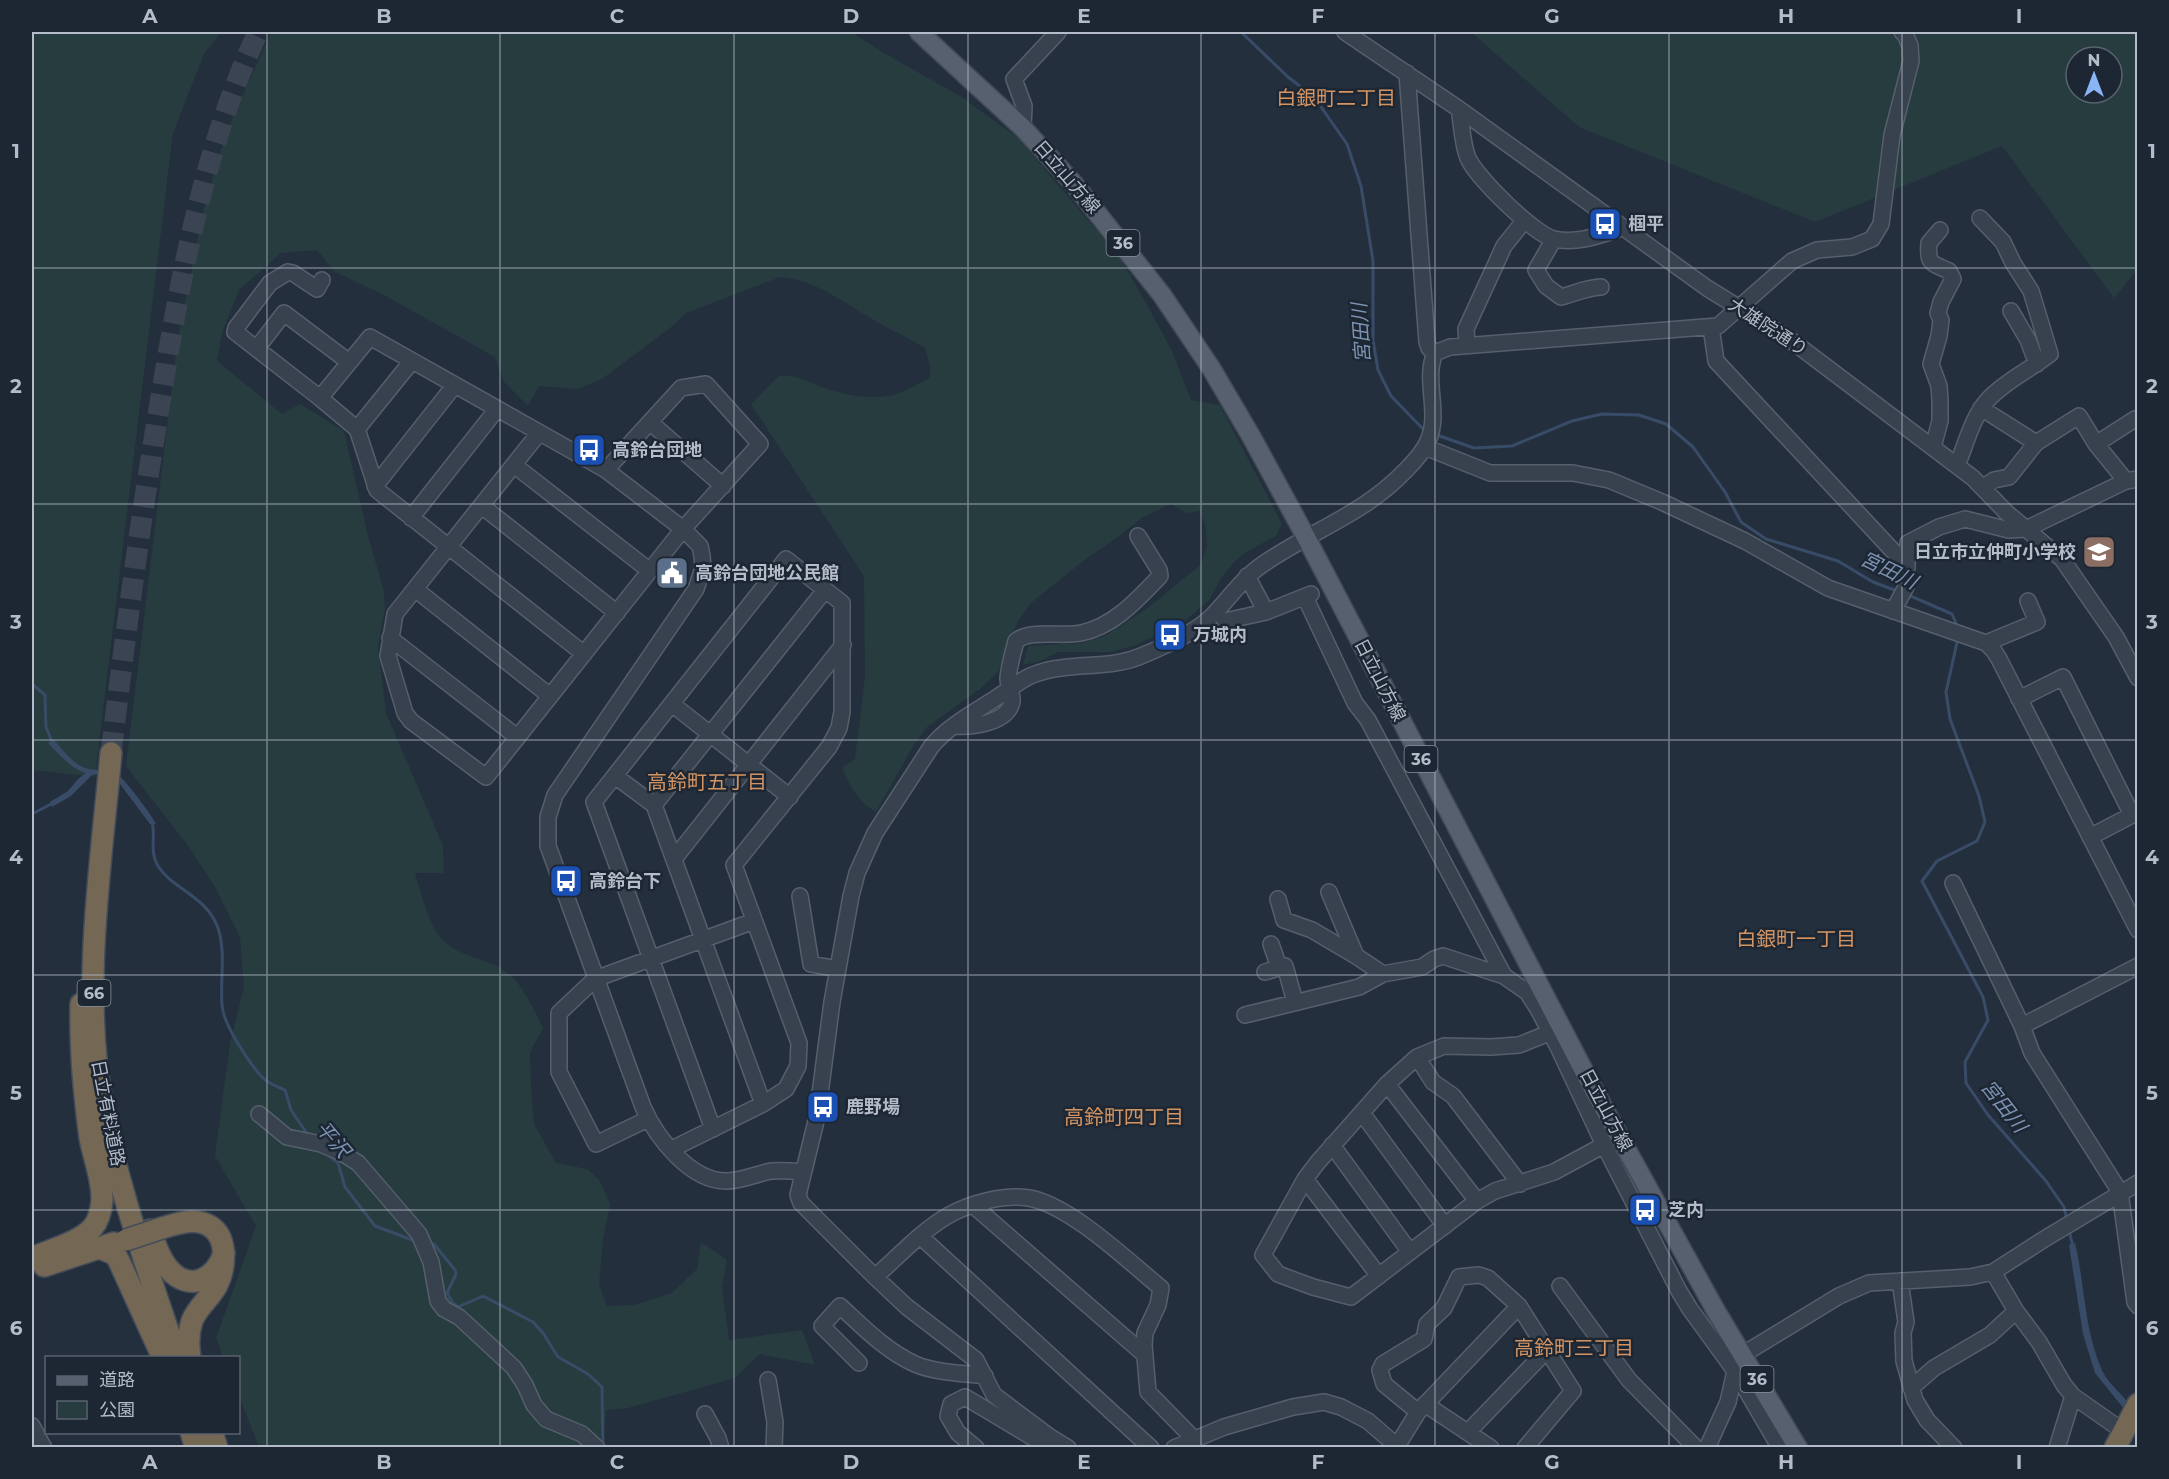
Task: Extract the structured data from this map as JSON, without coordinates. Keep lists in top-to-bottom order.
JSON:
{
  "streets": {
    "highway": ["66", "日立有料道路"],
    "main road": ["日立山方線", "36"],
    "street": ["大雄院通り"]
  },
  "districts": [
    "白銀町二丁目",
    "高鈴町五丁目",
    "白銀町一丁目",
    "高鈴町四丁目",
    "高鈴町三丁目"
  ],
  "water": ["宮田川", "平沢"],
  "places": {
    "bus stop": [
      "椢平",
      "高鈴台団地",
      "万城内",
      "高鈴台下",
      "鹿野場",
      "芝内"
    ],
    "school or university": ["日立市立仲町小学校"],
    "public building": ["高鈴台団地公民館"]
  },
  "legend": ["道路", "公園"],
  "north": "top",
  "grid": {
    "columns": [
      "A",
      "B",
      "C",
      "D",
      "E",
      "F",
      "G",
      "H",
      "I"
    ],
    "rows": [
      "1",
      "2",
      "3",
      "4",
      "5",
      "6"
    ]
  }
}
